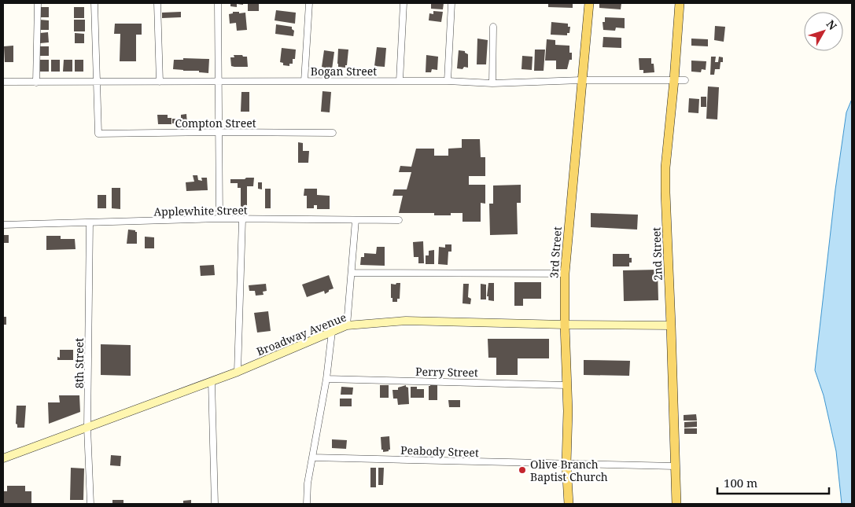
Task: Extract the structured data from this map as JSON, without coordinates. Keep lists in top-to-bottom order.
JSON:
{
  "streets": {
    "main road": ["3rd Street", "2nd Street", "Broadway Avenue"],
    "street": [
      "Bogan Street",
      "Compton Street",
      "Applewhite Street",
      "8th Street",
      "Perry Street",
      "Peabody Street"
    ]
  },
  "crossings": [
    ["Bogan Street", "Compton Street"],
    ["Bogan Street", "3rd Street"],
    ["Bogan Street", "2nd Street"],
    ["Applewhite Street", "8th Street"],
    ["3rd Street", "Broadway Avenue"],
    ["3rd Street", "Perry Street"],
    ["3rd Street", "Peabody Street"],
    ["2nd Street", "Broadway Avenue"],
    ["2nd Street", "Peabody Street"],
    ["Broadway Avenue", "8th Street"]
  ],
  "places": ["Olive Branch Baptist Church"],
  "scale_bar": "100 m",
  "north": "top right"
}
